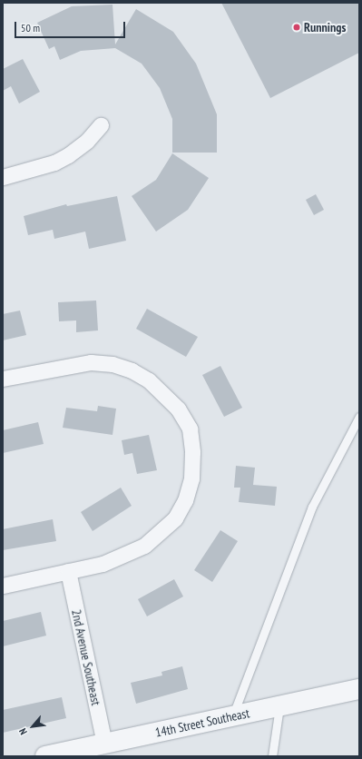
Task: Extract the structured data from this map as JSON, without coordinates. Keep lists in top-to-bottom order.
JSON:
{
  "streets": {
    "street": ["2nd Avenue Southeast", "14th Street Southeast"]
  },
  "crossings": [
    ["2nd Avenue Southeast", "14th Street Southeast"]
  ],
  "places": ["Runnings"],
  "scale_bar": "50 m",
  "north": "bottom left"
}
